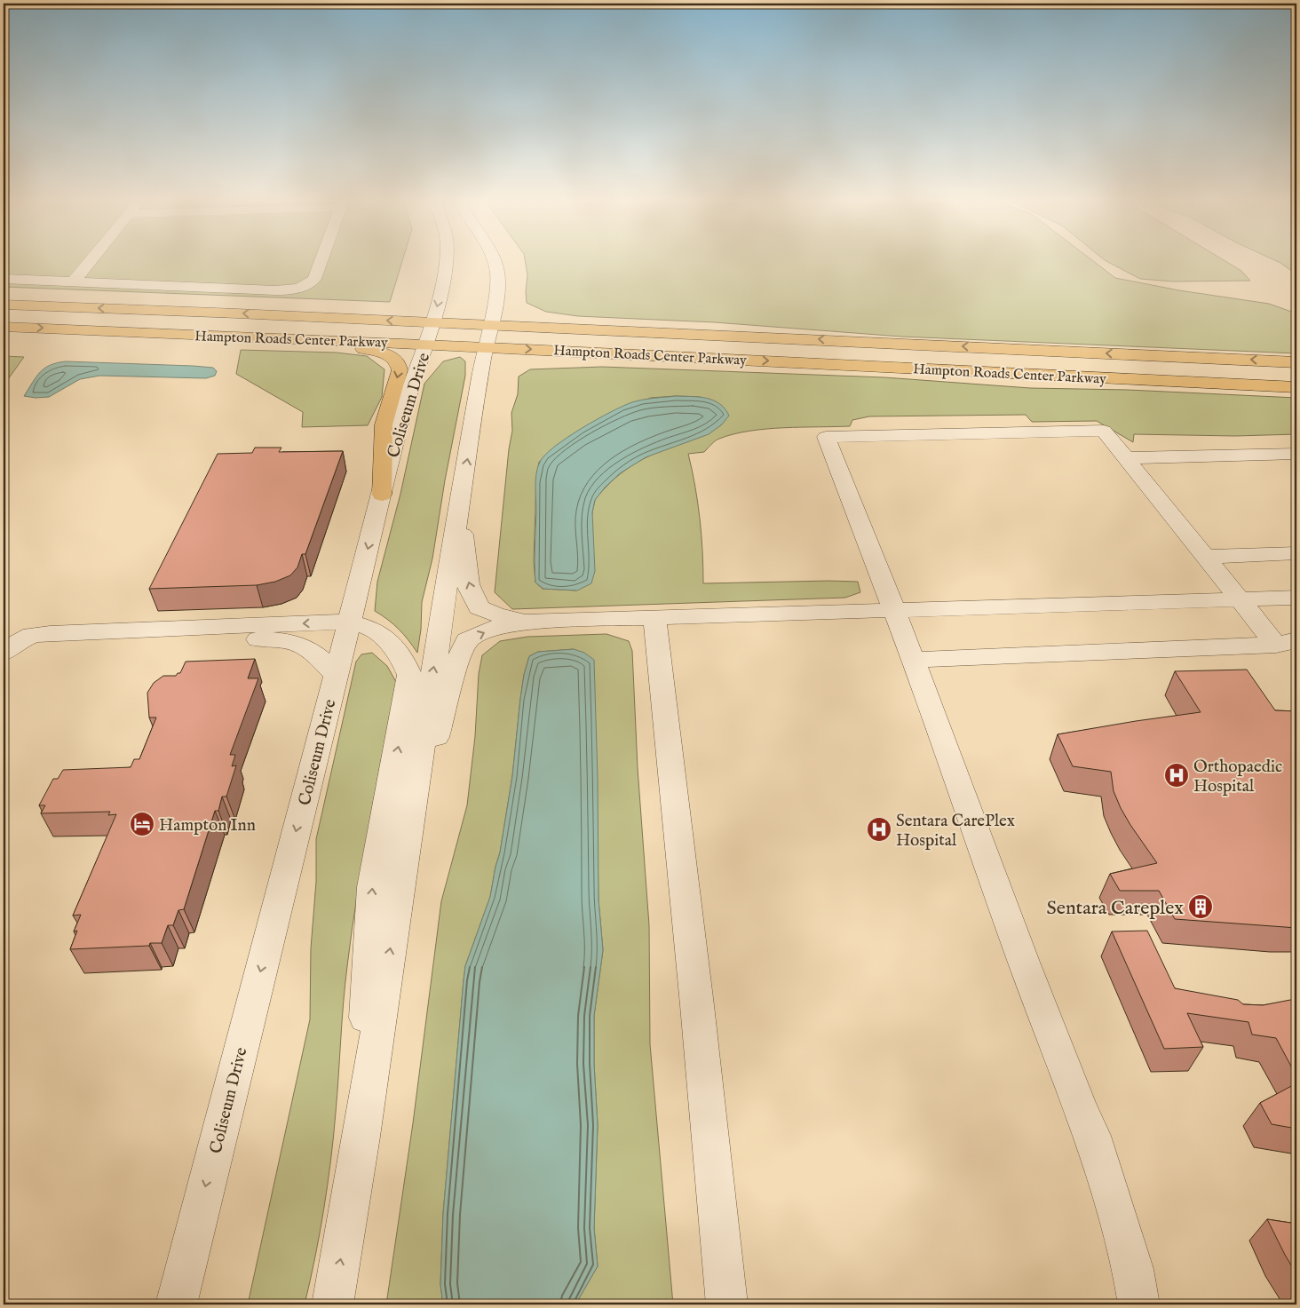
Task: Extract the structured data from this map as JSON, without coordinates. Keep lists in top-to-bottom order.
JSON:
{
  "streets": {
    "main road": ["Hampton Roads Center Parkway"],
    "street": ["Coliseum Drive"]
  },
  "crossings": [
    ["Hampton Roads Center Parkway", "Coliseum Drive"]
  ],
  "places": {
    "hospital": ["Orthopaedic Hospital", "Sentara CarePlex Hospital"],
    "hotel": ["Hampton Inn"],
    "building": ["Sentara Careplex"]
  }
}
